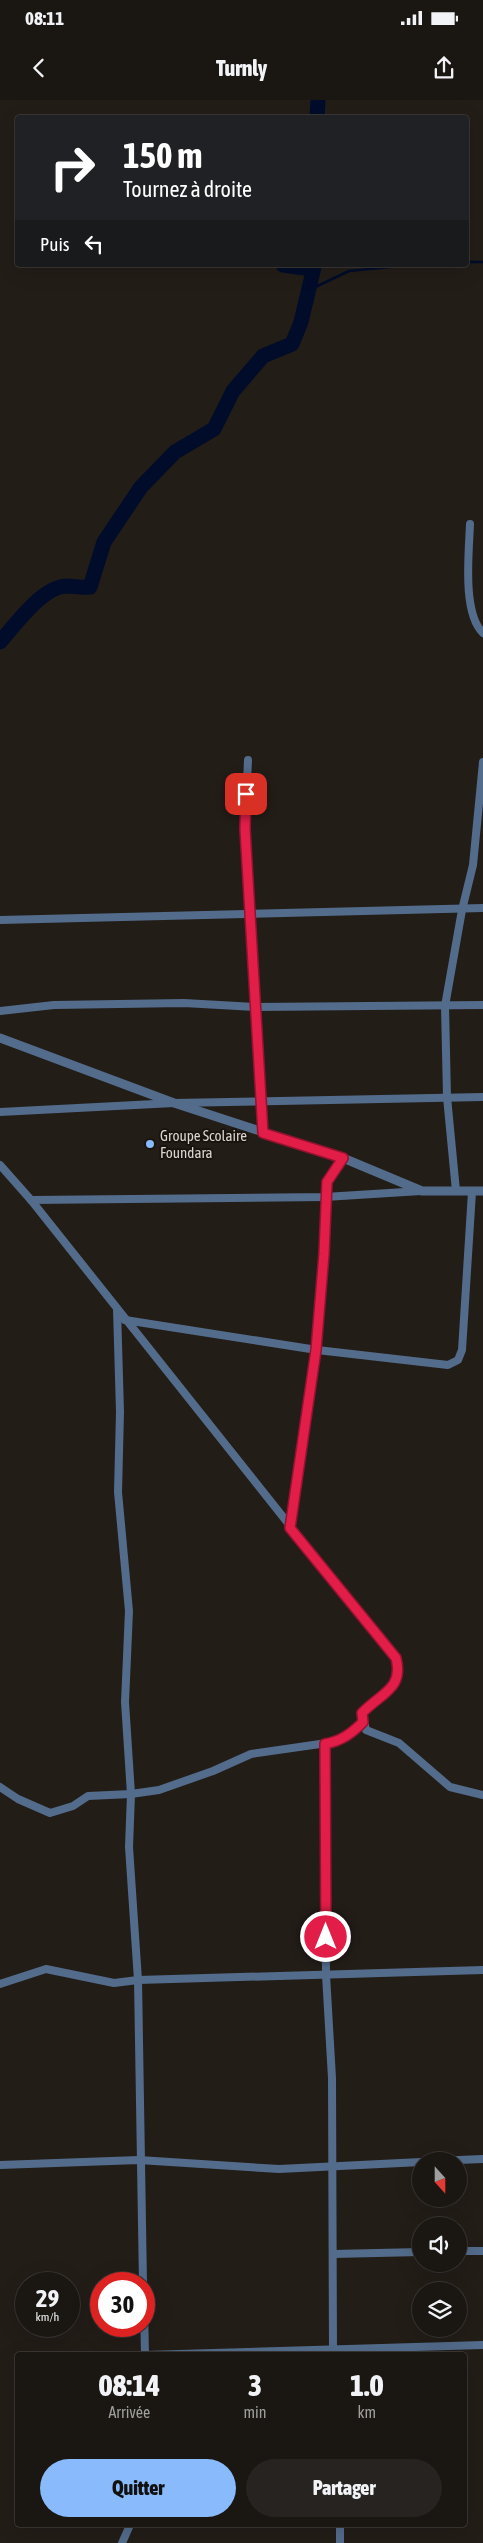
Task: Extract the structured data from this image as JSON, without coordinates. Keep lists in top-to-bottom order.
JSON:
{
  "places": ["Groupe Scolaire Foundara"],
  "north": "bottom",
  "page": {
    "status": "08:11",
    "header": "Turnly",
    "turn": ["150 m", "Tournez à droite"],
    "then": "Puis",
    "speed": "29 km/h",
    "limit": "30",
    "eta": [
      "08:14",
      "Arrivée",
      "3",
      "min",
      "1.0",
      "km"
    ],
    "buttons": ["Quitter", "Partager"]
  }
}
